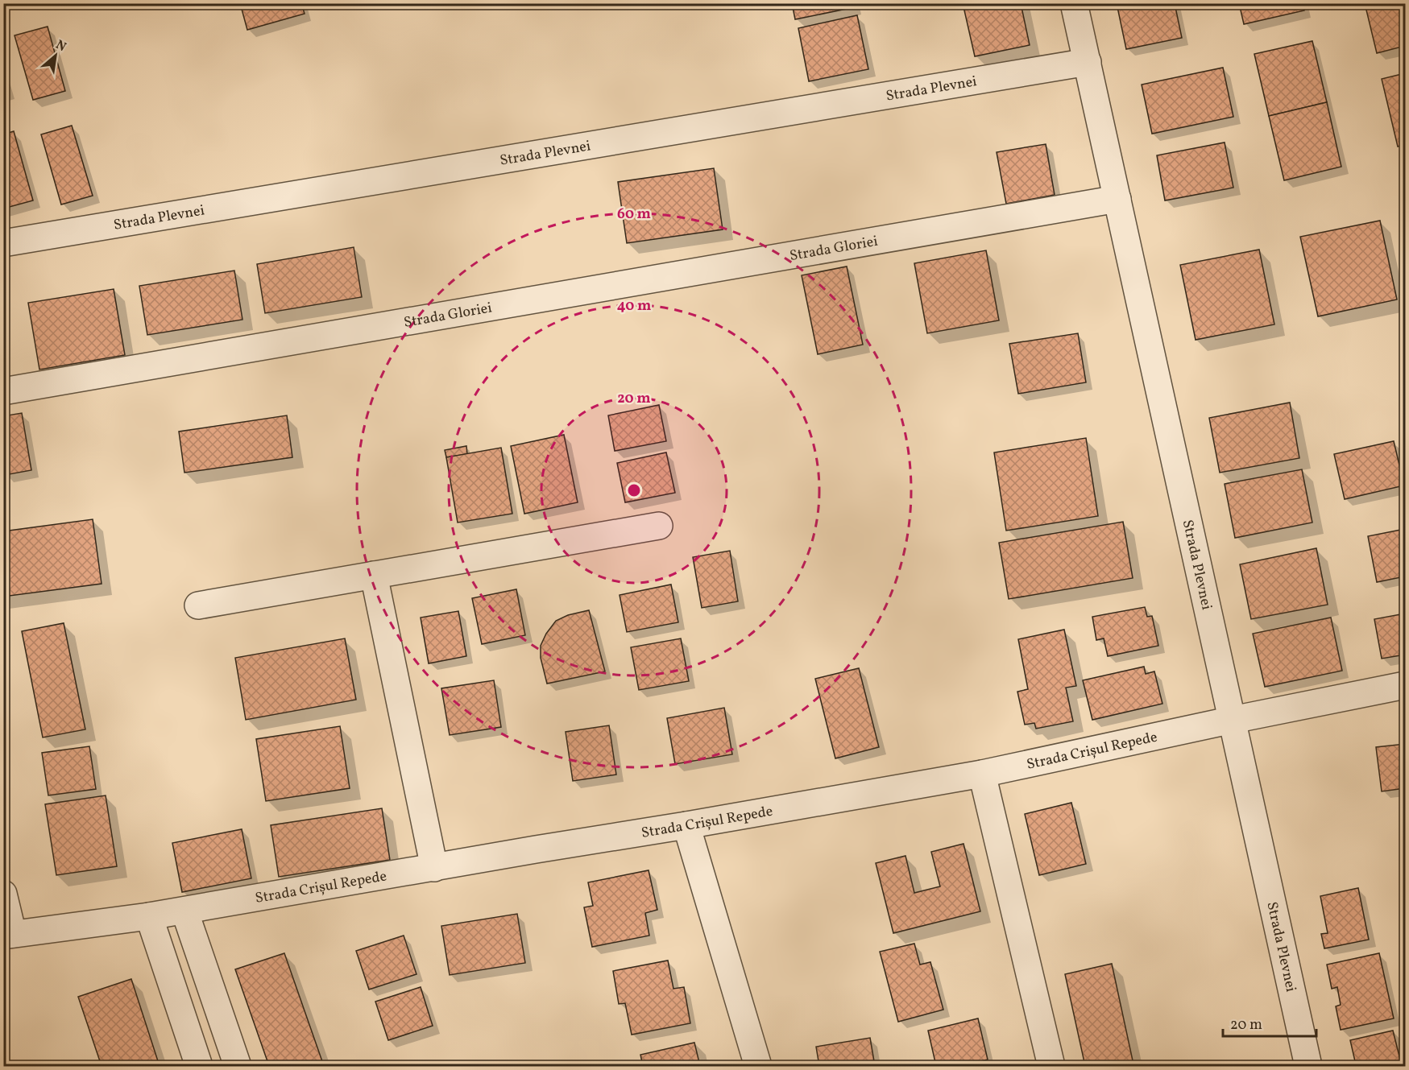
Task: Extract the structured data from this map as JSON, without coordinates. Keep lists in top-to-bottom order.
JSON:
{
  "streets": {
    "street": ["Strada Plevnei", "Strada Gloriei", "Strada Crișul Repede"]
  },
  "crossings": [
    ["Strada Plevnei", "Strada Gloriei"],
    ["Strada Plevnei", "Strada Crișul Repede"]
  ],
  "scale_bar": "20 m",
  "north": "top right",
  "rings": ["60 m", "40 m", "20 m"]
}
